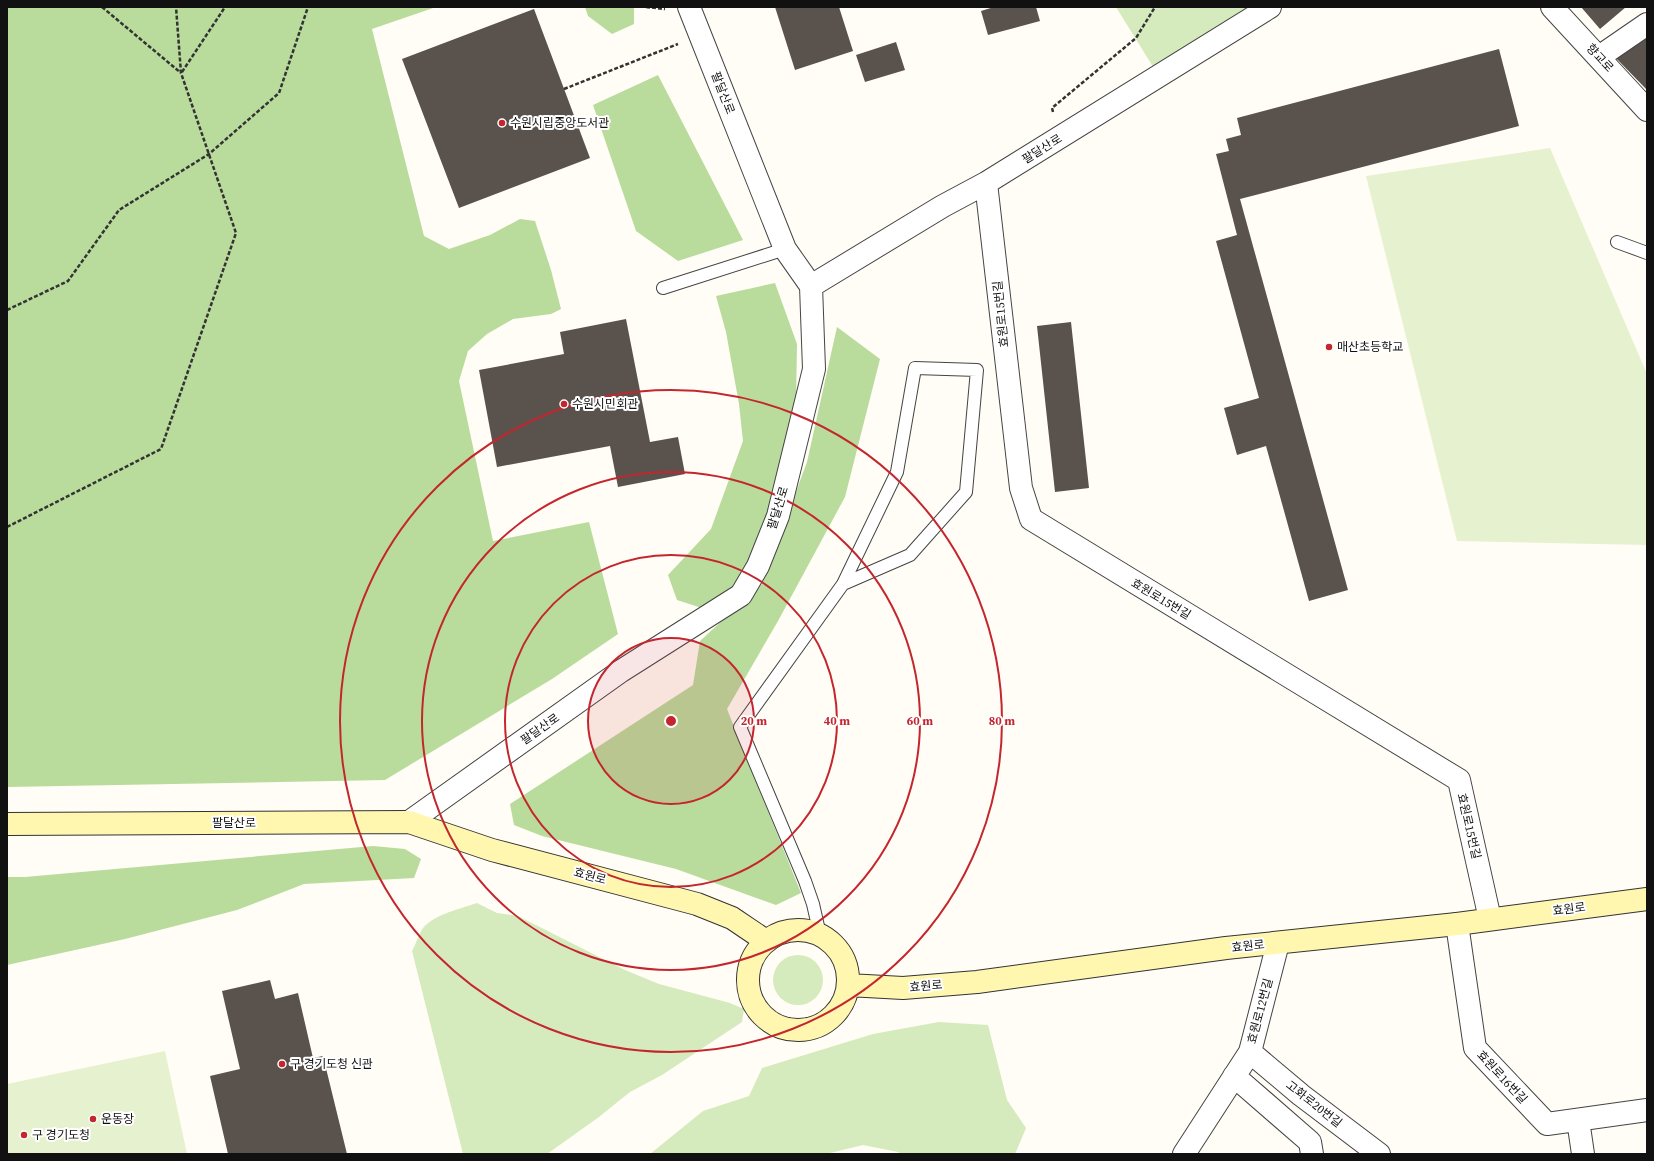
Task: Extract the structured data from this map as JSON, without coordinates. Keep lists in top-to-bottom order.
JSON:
{
  "streets": {
    "street": [
      "향교로",
      "팔달산로",
      "효원로15번길",
      "효원로",
      "효원로12번길",
      "효원로16번길",
      "고화로20번길"
    ]
  },
  "crossings": [
    ["팔달산로", "효원로15번길"],
    ["팔달산로", "효원로"],
    ["효원로15번길", "효원로"],
    ["효원로", "효원로12번길"],
    ["효원로", "효원로16번길"],
    ["효원로12번길", "고화로20번길"]
  ],
  "places": [
    "수원시립중앙도서관",
    "매산초등학교",
    "수원시민회관",
    "구 경기도청 신관",
    "운동장",
    "구 경기도청"
  ],
  "rings": [
    "20 m",
    "40 m",
    "60 m",
    "80 m"
  ]
}
